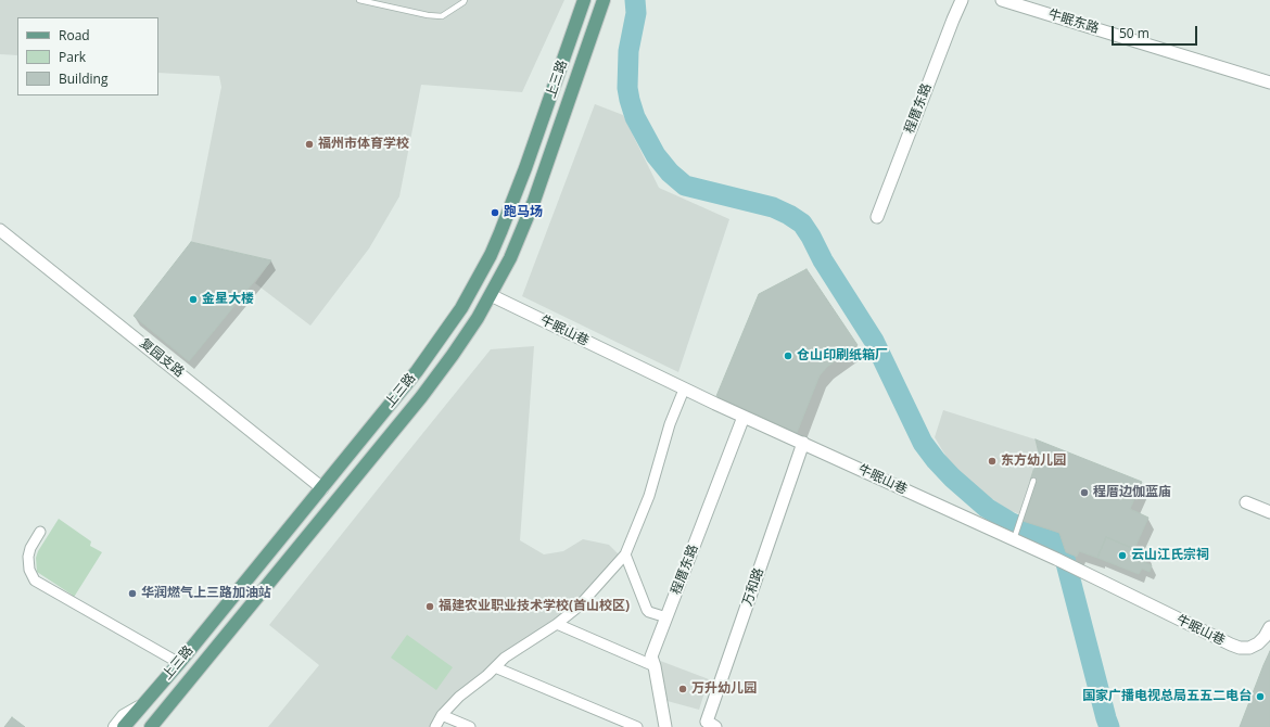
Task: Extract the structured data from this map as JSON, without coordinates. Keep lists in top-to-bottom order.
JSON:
{
  "streets": {
    "main road": ["上三路"],
    "street": [
      "牛眠东路",
      "程厝东路",
      "牛眠山巷",
      "复园支路",
      "万和路"
    ]
  },
  "crossings": [
    ["上三路", "牛眠山巷"],
    ["上三路", "复园支路"],
    ["程厝东路", "牛眠山巷"],
    ["牛眠山巷", "万和路"]
  ],
  "places": [
    "福州市体育学校",
    "跑马场",
    "金星大楼",
    "仓山印刷纸箱厂",
    "东方幼儿园",
    "程厝边伽蓝庙",
    "云山江氏宗祠",
    "华润燃气上三路加油站",
    "福建农业职业技术学校(首山校区)",
    "万升幼儿园",
    "国家广播电视总局五五二电台"
  ],
  "legend": ["Road", "Park", "Building"],
  "scale_bar": "50 m"
}
